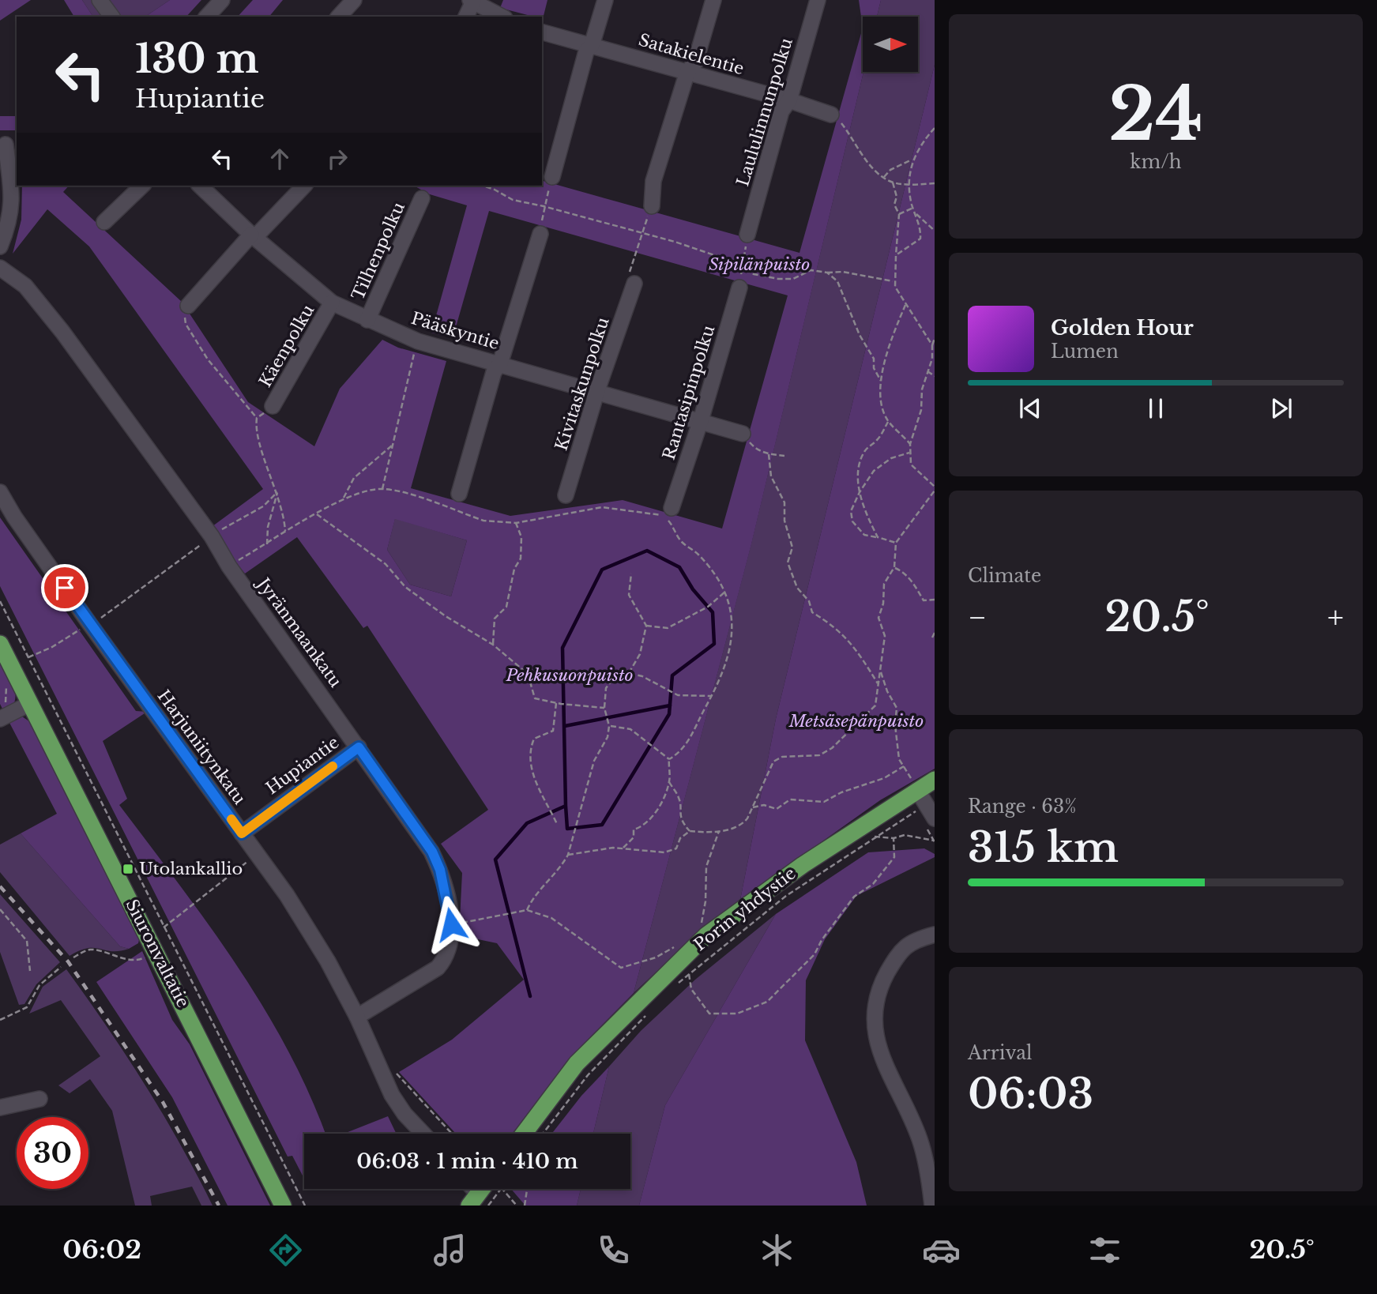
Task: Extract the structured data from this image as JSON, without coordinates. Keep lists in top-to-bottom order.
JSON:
{
  "streets": {
    "main road": ["Porin yhdystie", "Siuronvaltatie"],
    "street": [
      "Satakielentie",
      "Laululinnunpolku",
      "Tilhenpolku",
      "Pääskyntie",
      "Käenpolku",
      "Kivitaskunpolku",
      "Rantasipinpolku",
      "Jyränmaankatu",
      "Harjuniitynkatu",
      "Hupiantie"
    ]
  },
  "crossings": [
    ["Satakielentie", "Laululinnunpolku"],
    ["Tilhenpolku", "Pääskyntie"],
    ["Pääskyntie", "Käenpolku"],
    ["Pääskyntie", "Kivitaskunpolku"],
    ["Pääskyntie", "Rantasipinpolku"],
    ["Jyränmaankatu", "Harjuniitynkatu"],
    ["Jyränmaankatu", "Hupiantie"],
    ["Harjuniitynkatu", "Hupiantie"]
  ],
  "parks": ["Sipilänpuisto", "Pehkusuonpuisto", "Metsäsepänpuisto"],
  "places": {
    "transit": ["Utolankallio"]
  },
  "north": "right",
  "page": {
    "tile": [
      ["24", "km/h"],
      "Climate",
      ["Range · 63%", "315 km"],
      ["Arrival", "06:03"]
    ],
    "turn": ["130 m", "Hupiantie"],
    "song": ["Golden Hour", "Lumen"],
    "heat": ["−", "20.5°", "+"],
    "limit": "30",
    "trip": "06:03 · 1 min · 410 m",
    "tabs": ["06:02", "20.5°"]
  }
}
